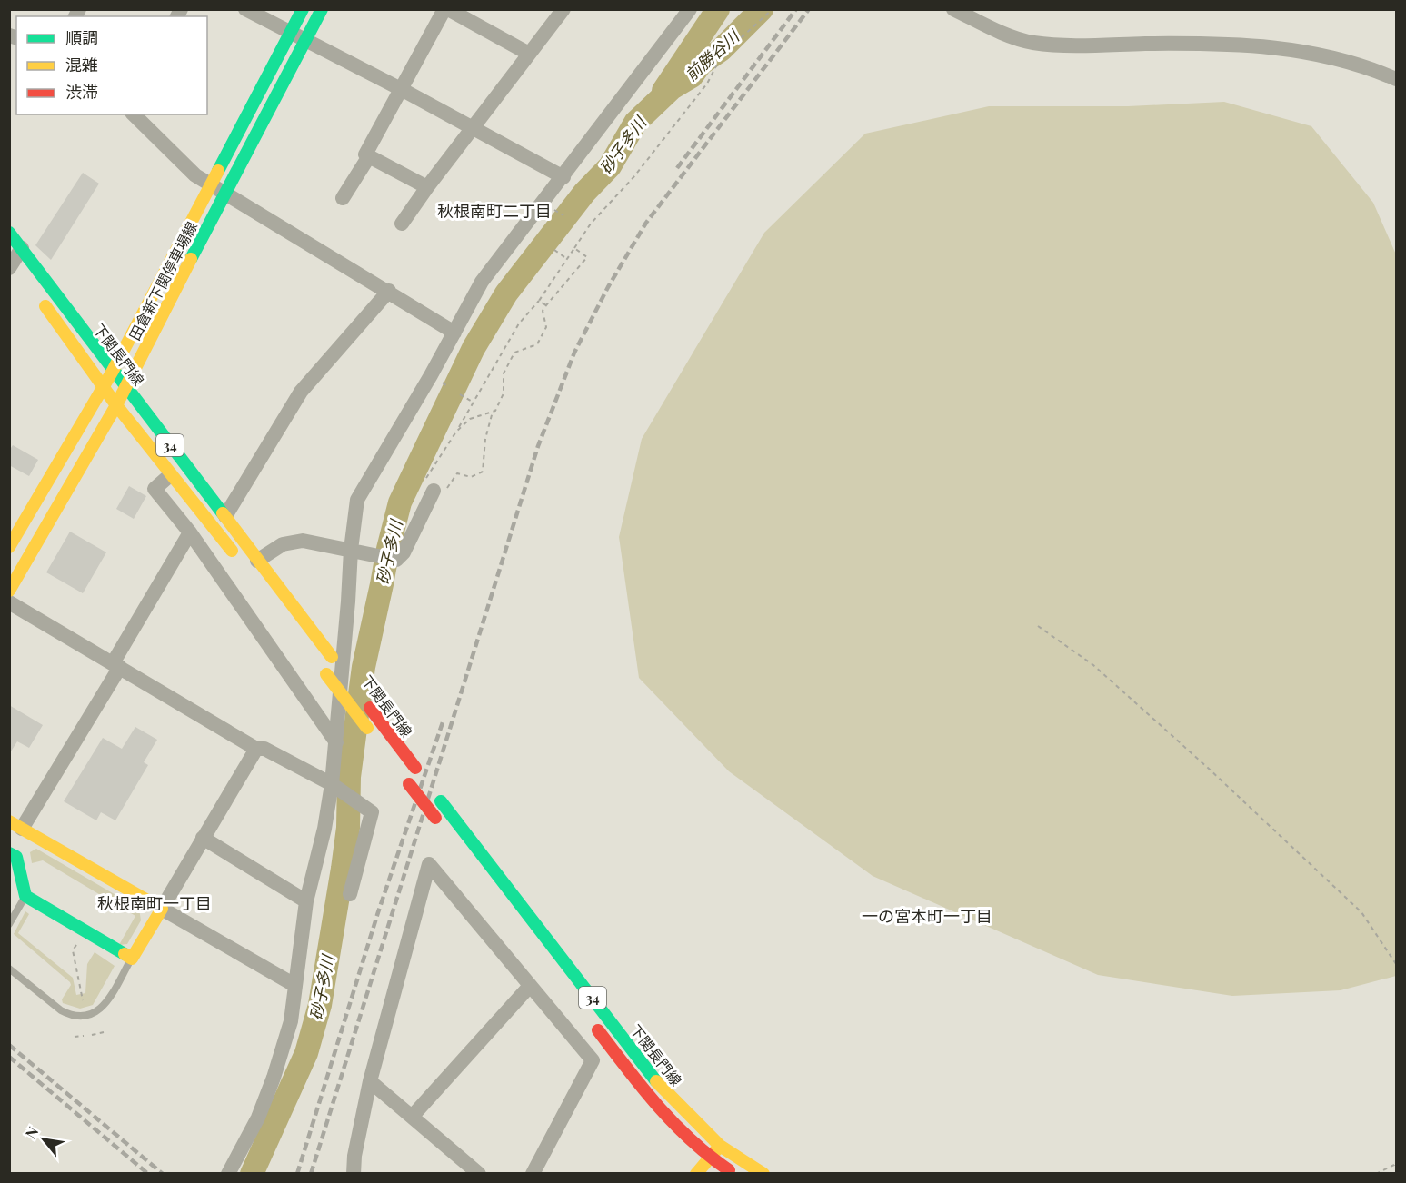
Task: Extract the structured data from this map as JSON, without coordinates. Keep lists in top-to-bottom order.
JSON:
{
  "streets": {
    "main road": ["田倉新下関停車場線", "下関長門線", "34"]
  },
  "crossings": [
    ["田倉新下関停車場線", "下関長門線"]
  ],
  "districts": ["秋根南町二丁目", "秋根南町一丁目", "一の宮本町一丁目"],
  "water": ["前勝谷川", "砂子多川"],
  "legend": ["順調", "混雑", "渋滞"],
  "north": "top left"
}
